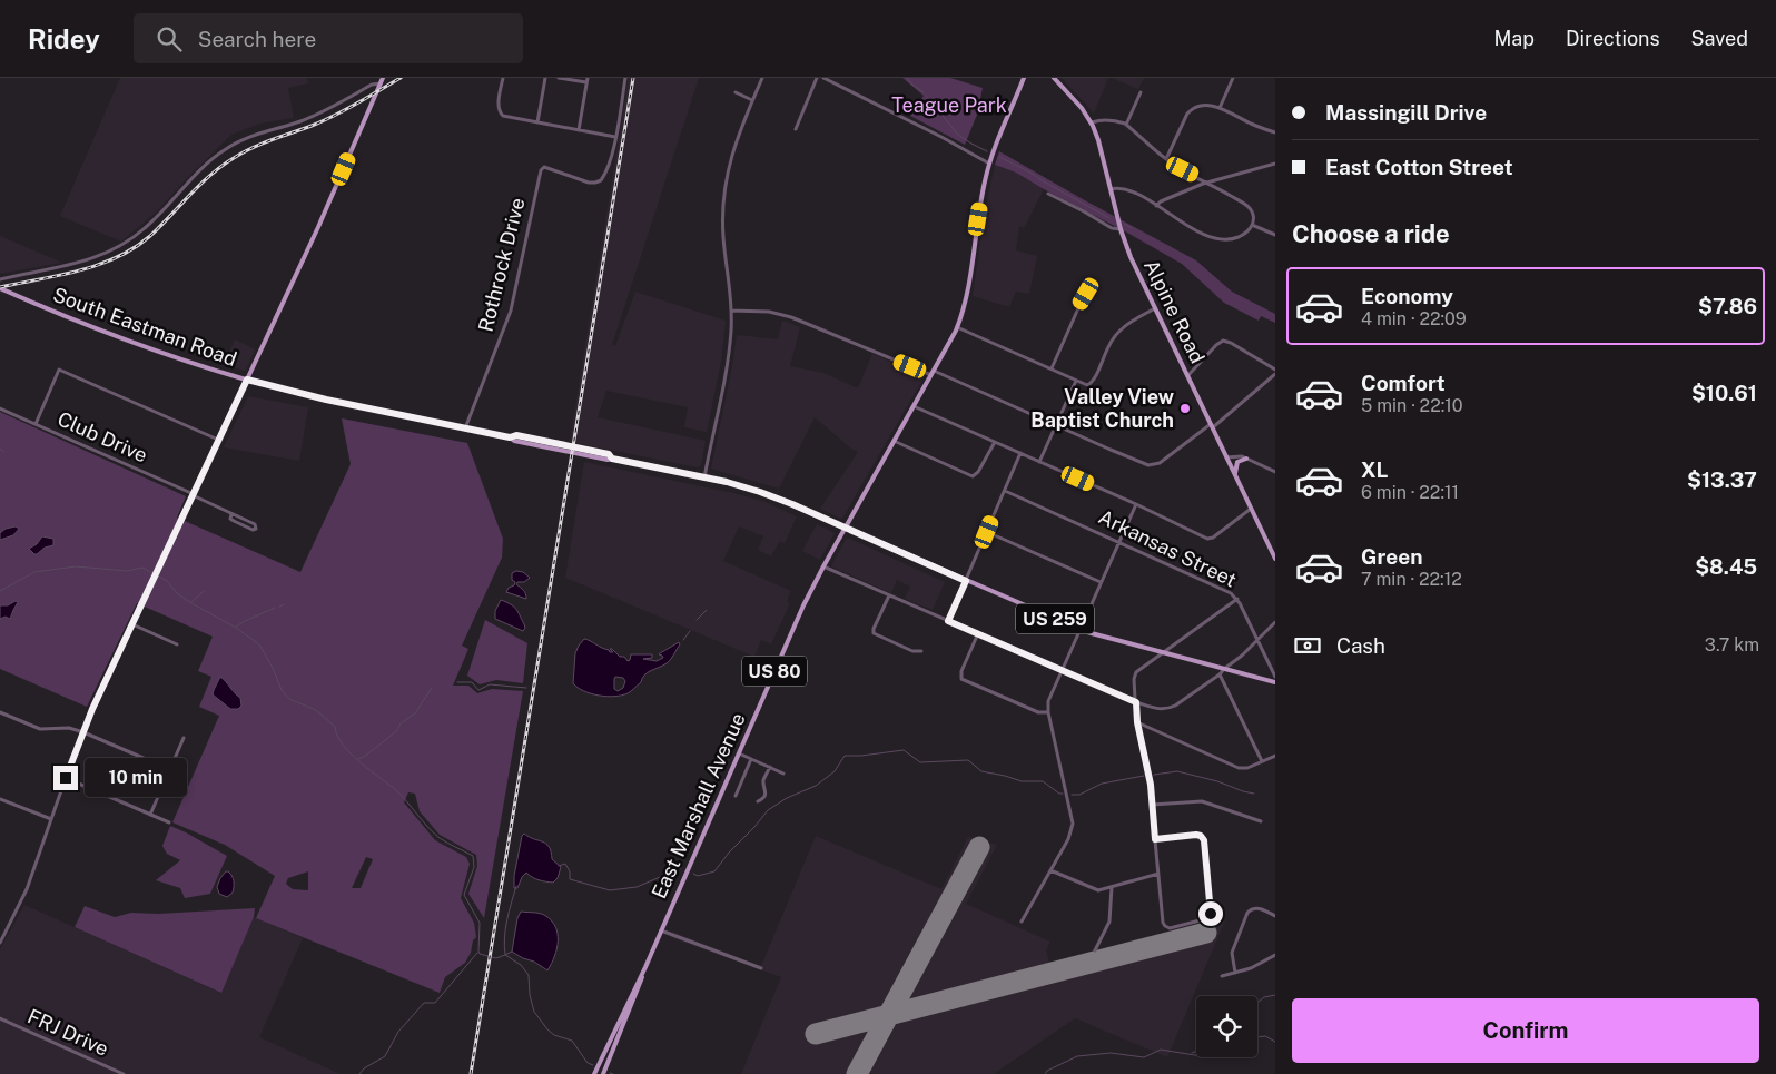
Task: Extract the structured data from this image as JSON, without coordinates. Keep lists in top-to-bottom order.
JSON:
{
  "streets": {
    "main road": [
      "Alpine Road",
      "South Eastman Road",
      "US 259",
      "US 80",
      "East Marshall Avenue"
    ],
    "street": [
      "Rothrock Drive",
      "Club Drive",
      "Arkansas Street",
      "FRJ Drive"
    ]
  },
  "crossings": [
    ["Rothrock Drive", "South Eastman Road"],
    ["South Eastman Road", "US 259"],
    ["US 259", "East Marshall Avenue"]
  ],
  "parks": ["Teague Park"],
  "places": ["Valley View Baptist Church"],
  "page": {
    "header": "Ridey",
    "search": "Search here",
    "nav": ["Map", "Directions", "Saved"],
    "banner": ["Massingill Drive", "East Cotton Street"],
    "heading": "Choose a ride",
    "list": [
      {
        "name": "Economy",
        "note": "4 min · 22:09",
        "value": "$7.86"
      },
      {
        "name": "Comfort",
        "note": "5 min · 22:10",
        "value": "$10.61"
      },
      {
        "name": "XL",
        "note": "6 min · 22:11",
        "value": "$13.37"
      },
      {
        "name": "Green",
        "note": "7 min · 22:12",
        "value": "$8.45"
      }
    ],
    "pay": ["Cash", "3.7 km"],
    "bubble": "10 min",
    "buttons": "Confirm"
  }
}
